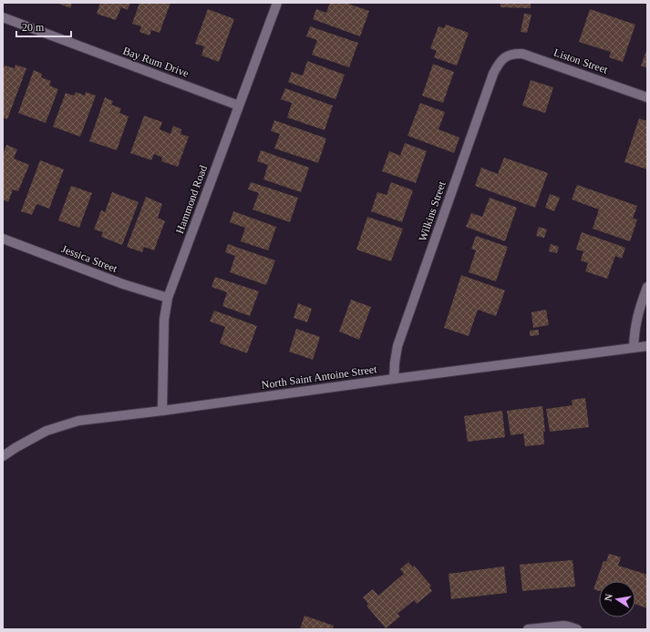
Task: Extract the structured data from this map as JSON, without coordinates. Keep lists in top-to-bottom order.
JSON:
{
  "streets": {
    "street": [
      "Liston Street",
      "Bay Rum Drive",
      "Hammond Road",
      "Wilkins Street",
      "Jessica Street",
      "North Saint Antoine Street"
    ]
  },
  "crossings": [
    ["Liston Street", "Wilkins Street"],
    ["Bay Rum Drive", "Hammond Road"],
    ["Hammond Road", "Jessica Street"],
    ["Hammond Road", "North Saint Antoine Street"],
    ["Wilkins Street", "North Saint Antoine Street"]
  ],
  "scale_bar": "20 m",
  "north": "left"
}
